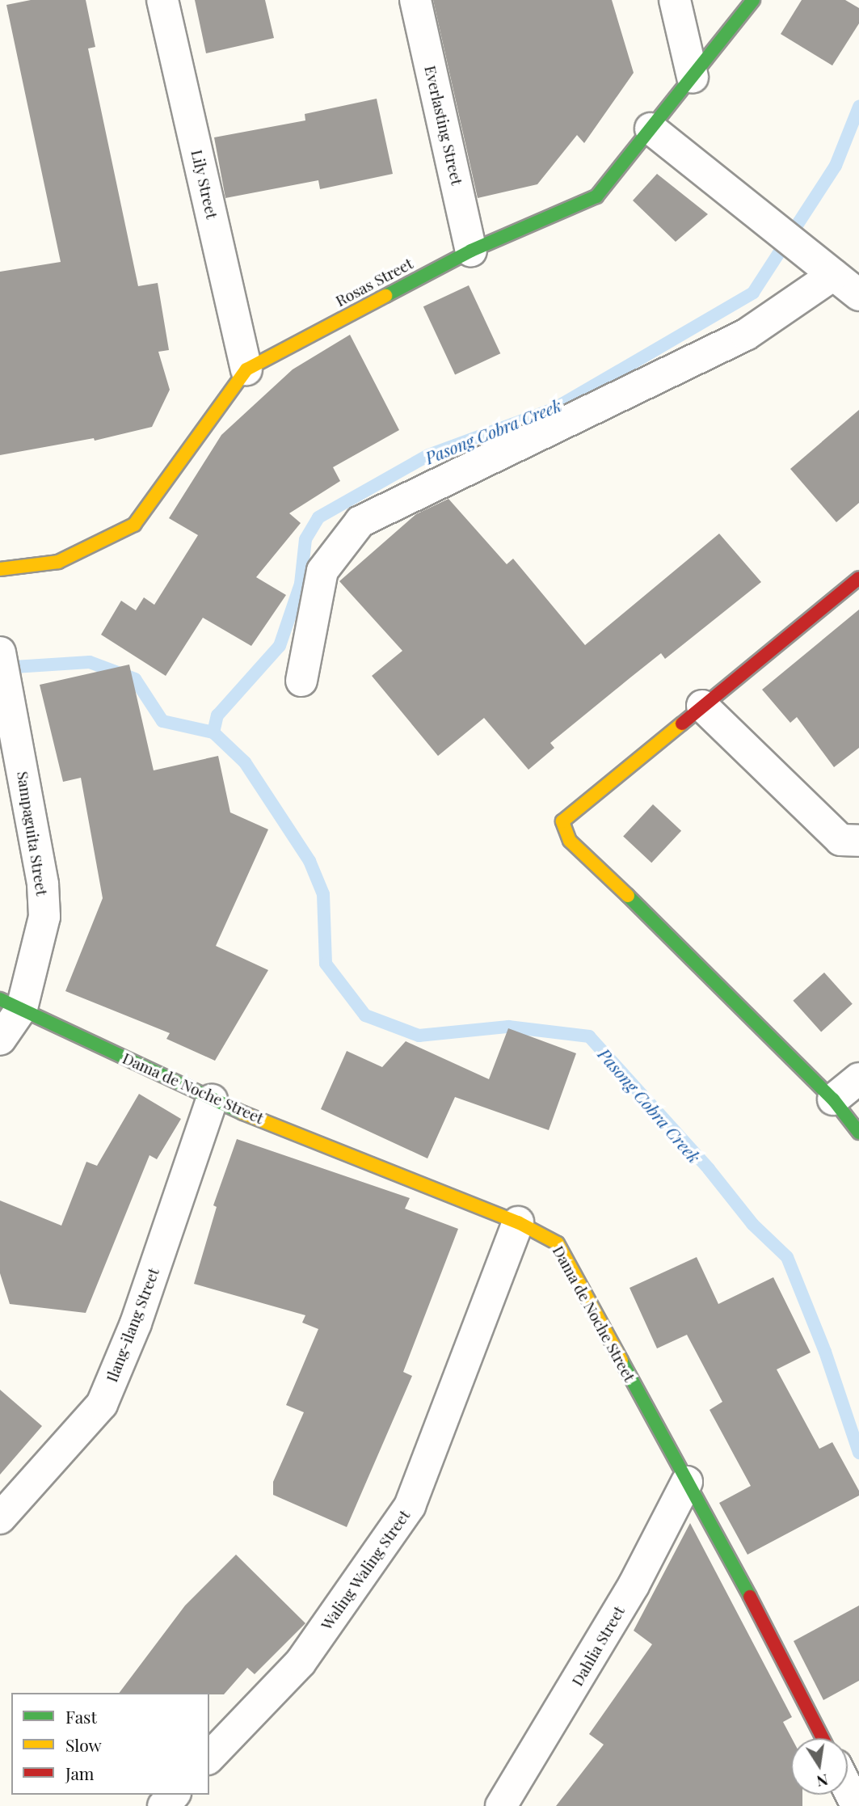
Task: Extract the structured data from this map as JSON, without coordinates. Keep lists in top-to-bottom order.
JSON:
{
  "streets": {
    "street": [
      "Everlasting Street",
      "Lily Street",
      "Rosas Street",
      "Sampaguita Street",
      "Dama de Noche Street",
      "Ilang-ilang Street",
      "Waling Waling Street",
      "Dahlia Street"
    ]
  },
  "crossings": [
    ["Everlasting Street", "Rosas Street"],
    ["Lily Street", "Rosas Street"],
    ["Sampaguita Street", "Dama de Noche Street"],
    ["Dama de Noche Street", "Ilang-ilang Street"],
    ["Dama de Noche Street", "Waling Waling Street"],
    ["Dama de Noche Street", "Dahlia Street"]
  ],
  "water": ["Pasong Cobra Creek"],
  "legend": ["Fast", "Slow", "Jam"],
  "north": "bottom"
}
